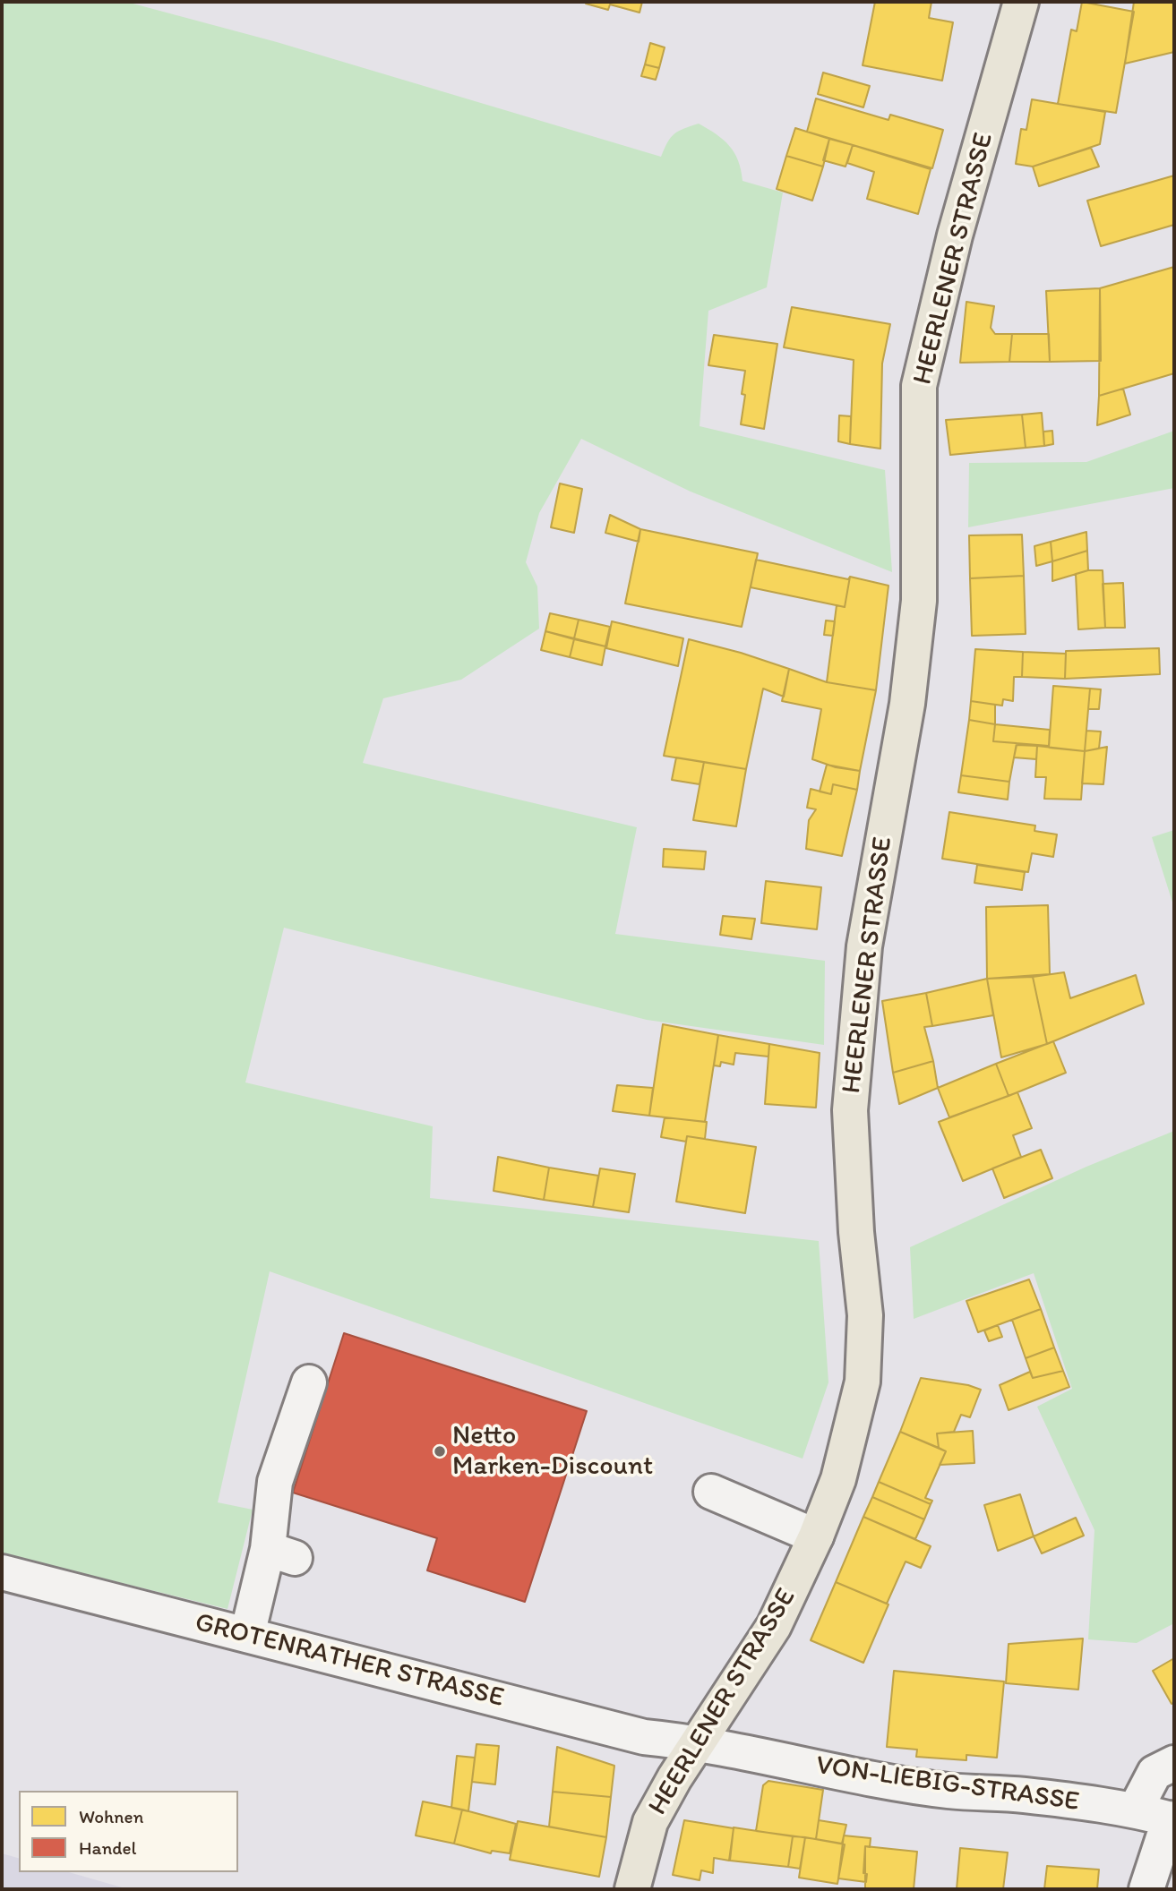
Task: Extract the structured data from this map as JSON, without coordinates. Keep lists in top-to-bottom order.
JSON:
{
  "streets": {
    "main road": ["HEERLENER STRASSE"],
    "street": ["GROTENRATHER STRASSE", "VON-LIEBIG-STRASSE"]
  },
  "crossings": [
    ["HEERLENER STRASSE", "GROTENRATHER STRASSE"],
    ["HEERLENER STRASSE", "VON-LIEBIG-STRASSE"],
    ["GROTENRATHER STRASSE", "VON-LIEBIG-STRASSE"]
  ],
  "places": ["Netto Marken-Discount"],
  "legend": ["Wohnen", "Handel"]
}
